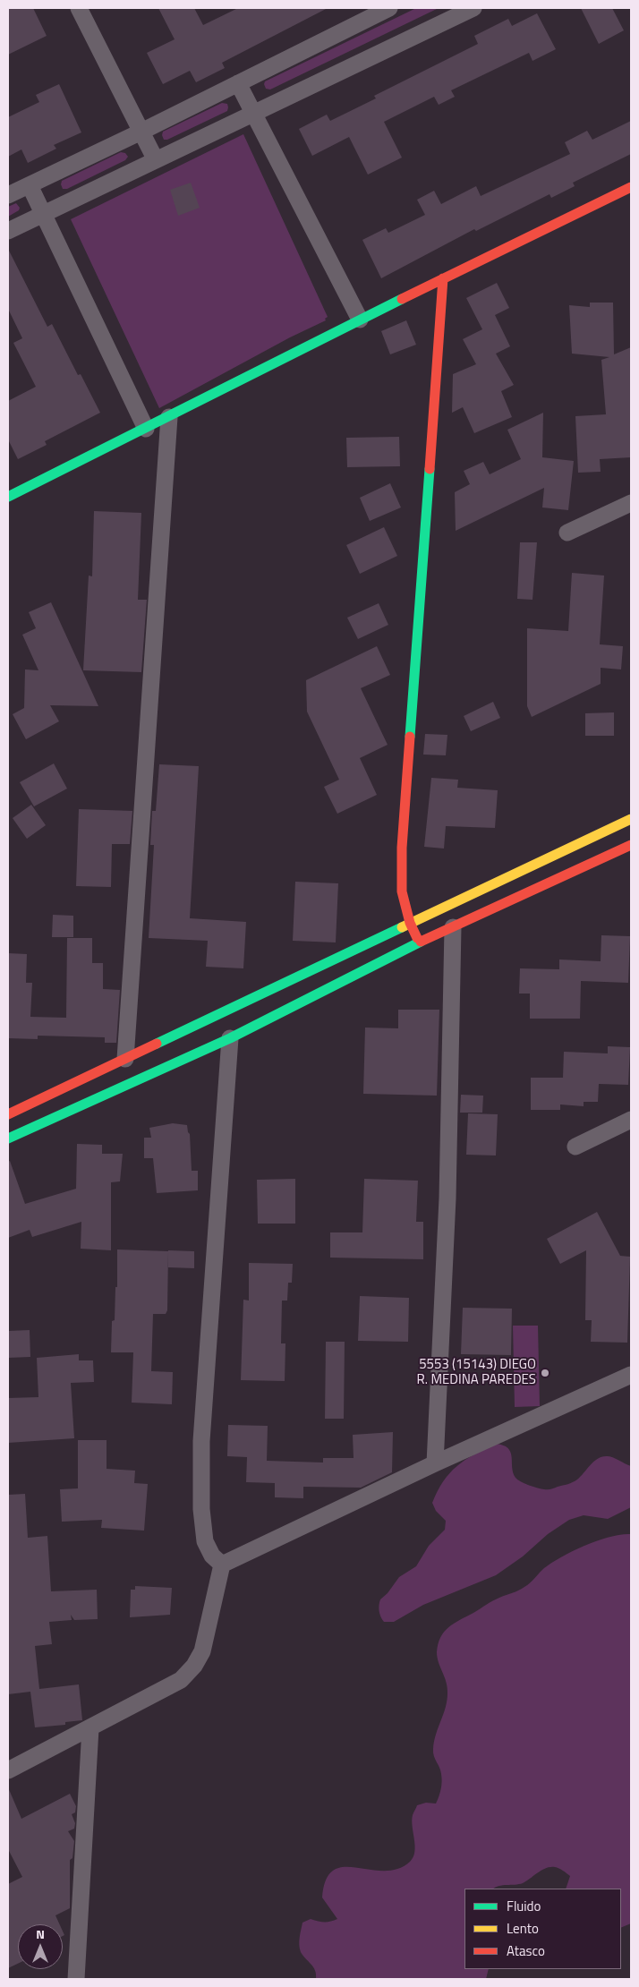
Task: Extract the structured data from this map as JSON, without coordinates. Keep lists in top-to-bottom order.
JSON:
{
  "places": ["5553 (15143) DIEGO R. MEDINA PAREDES"],
  "legend": ["Fluido", "Lento", "Atasco"],
  "north": "top"
}
